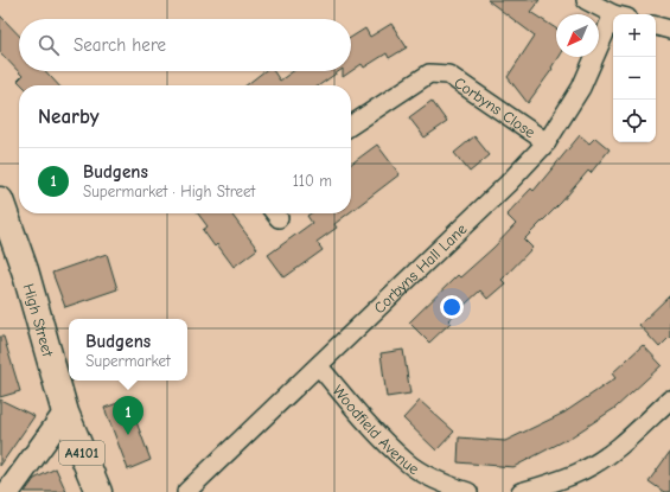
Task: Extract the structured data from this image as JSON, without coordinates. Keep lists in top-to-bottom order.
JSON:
{
  "streets": {
    "main road": ["High Street", "A4101"],
    "street": ["Corbyns Close", "Corbyns Hall Lane", "Woodfield Avenue"]
  },
  "crossings": [
    ["Corbyns Close", "Corbyns Hall Lane"],
    ["Corbyns Hall Lane", "Woodfield Avenue"]
  ],
  "north": "bottom left",
  "page": {
    "map_buttons": ["+", "−"],
    "search": "Search here",
    "heading": "Nearby",
    "list": [
      {
        "mark": "1",
        "name": "Budgens",
        "note": "Supermarket · High Street",
        "value": "110 m"
      }
    ],
    "popup": ["Budgens", "Supermarket"],
    "pins": "1"
  }
}
